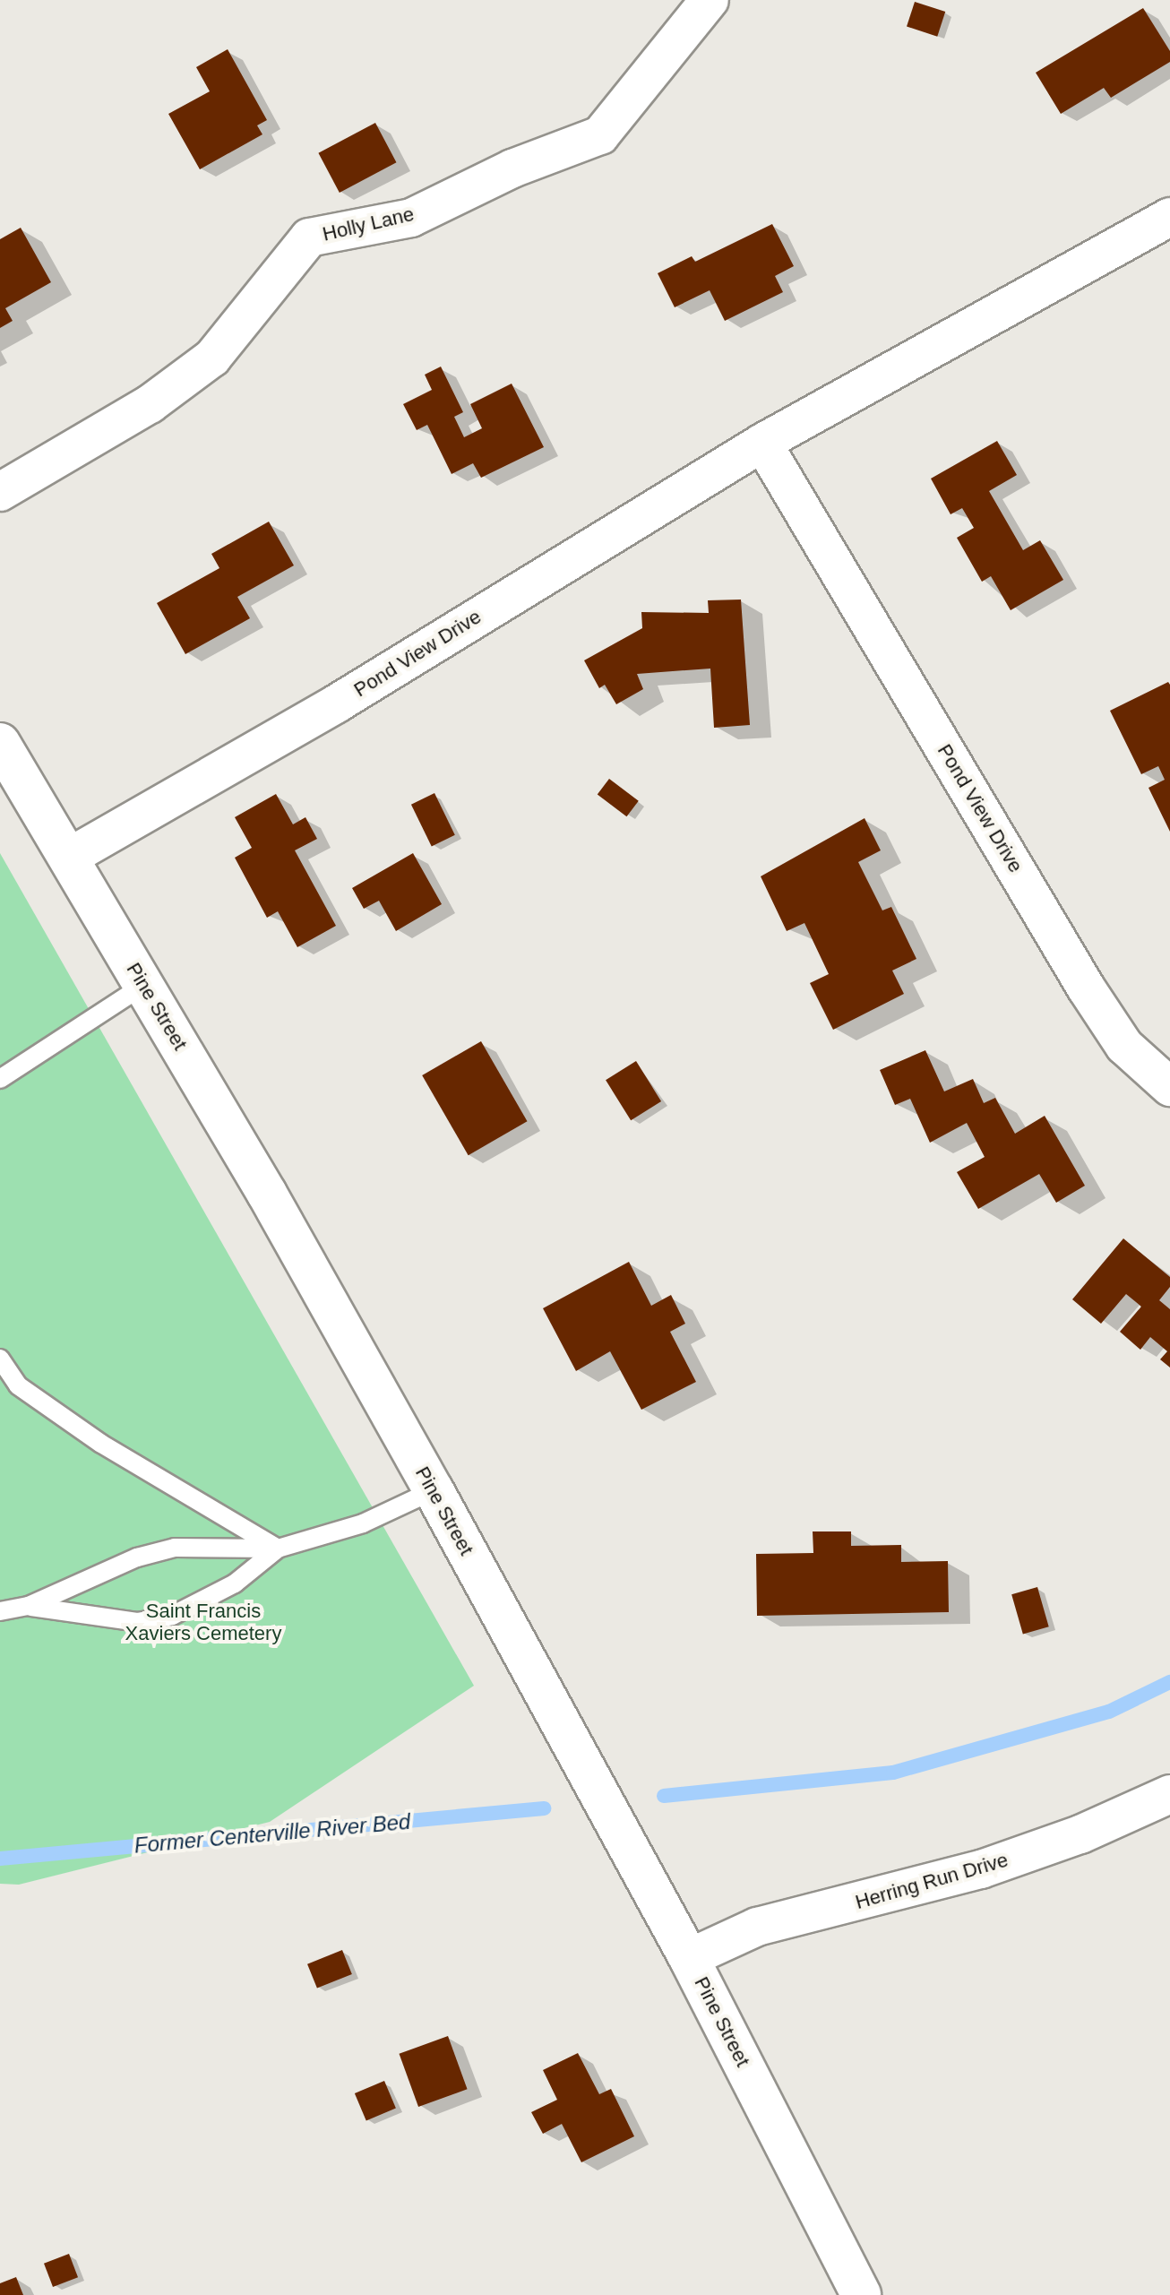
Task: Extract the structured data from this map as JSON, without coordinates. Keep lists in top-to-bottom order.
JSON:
{
  "streets": {
    "main road": ["Pine Street"],
    "street": ["Holly Lane", "Pond View Drive", "Herring Run Drive"]
  },
  "crossings": [
    ["Pond View Drive", "Pine Street"],
    ["Pine Street", "Herring Run Drive"]
  ],
  "water": ["Former Centerville River Bed"],
  "parks": ["Saint Francis Xaviers Cemetery"]
}
